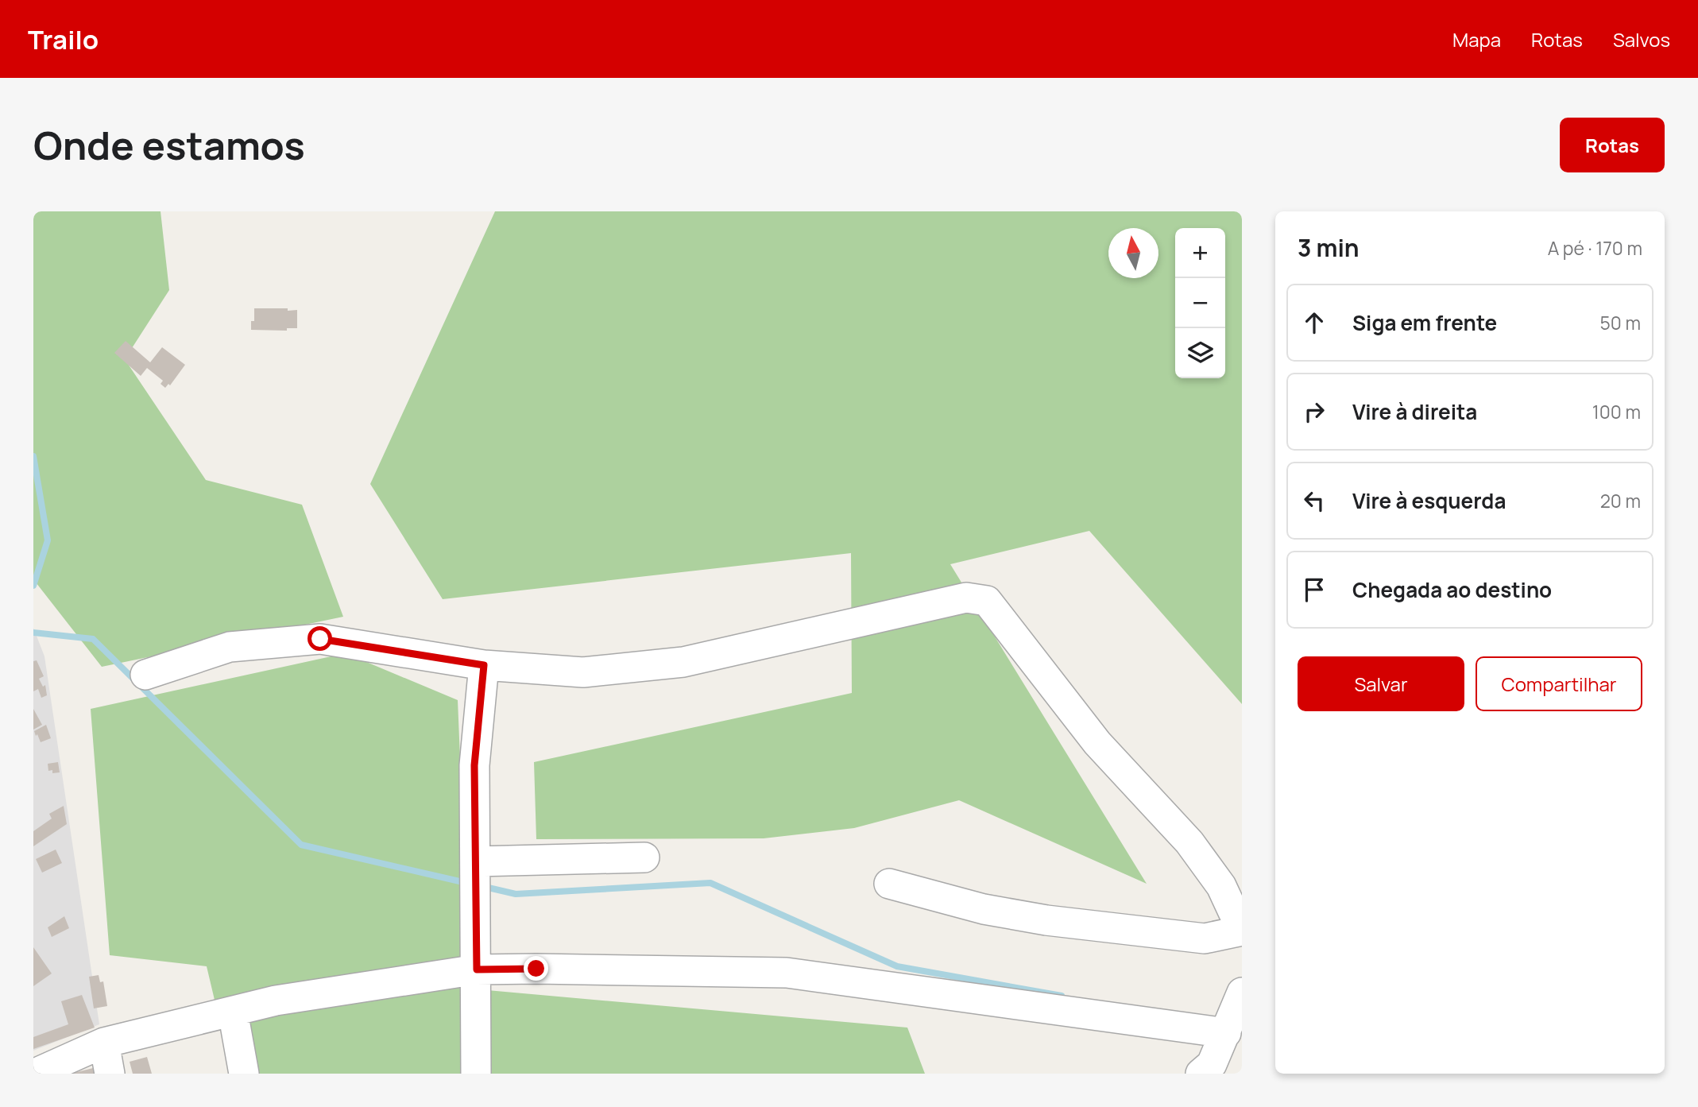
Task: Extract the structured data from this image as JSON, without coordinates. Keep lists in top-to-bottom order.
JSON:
{
  "north": "top",
  "page": {
    "header": "Trailo",
    "nav": ["Mapa", "Rotas", "Salvos"],
    "buttons": [
      "Rotas",
      ["Salvar", "Compartilhar"]
    ],
    "title": "Onde estamos",
    "heading": ["3 min", "A pé · 170 m"],
    "map_buttons": ["+", "−"],
    "list": [
      ["Siga em frente", "50 m"],
      ["Vire à direita", "100 m"],
      ["Vire à esquerda", "20 m"],
      "Chegada ao destino"
    ]
  }
}
